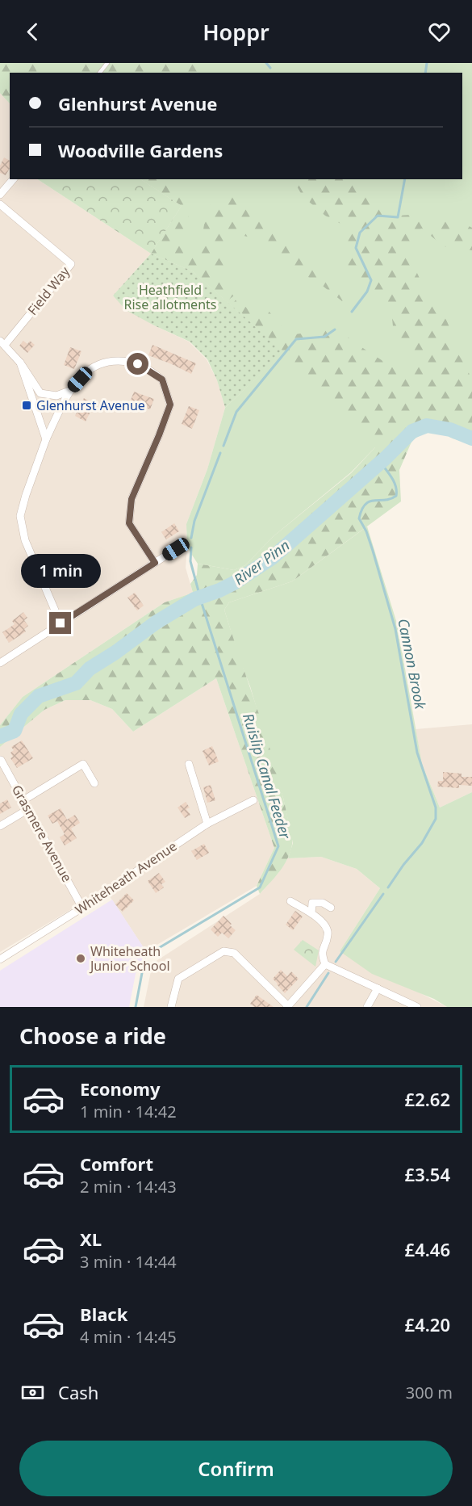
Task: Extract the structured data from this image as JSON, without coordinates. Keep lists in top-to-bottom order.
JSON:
{
  "streets": {
    "street": ["Field Way", "Grasmere Avenue", "Whiteheath Avenue"]
  },
  "crossings": [
    ["Grasmere Avenue", "Whiteheath Avenue"]
  ],
  "water": ["River Pinn", "Cannon Brook", "Ruislip Canal Feeder"],
  "parks": ["Heathfield Rise allotments"],
  "places": {
    "transit": ["Glenhurst Avenue"],
    "other": ["Whiteheath Junior School"]
  },
  "page": {
    "header": "Hoppr",
    "banner": ["Glenhurst Avenue", "Woodville Gardens"],
    "bubble": "1 min",
    "heading": "Choose a ride",
    "list": [
      {
        "name": "Economy",
        "note": "1 min · 14:42",
        "value": "£2.62"
      },
      {
        "name": "Comfort",
        "note": "2 min · 14:43",
        "value": "£3.54"
      },
      {
        "name": "XL",
        "note": "3 min · 14:44",
        "value": "£4.46"
      },
      {
        "name": "Black",
        "note": "4 min · 14:45",
        "value": "£4.20"
      }
    ],
    "pay": ["Cash", "300 m"],
    "buttons": "Confirm"
  }
}
